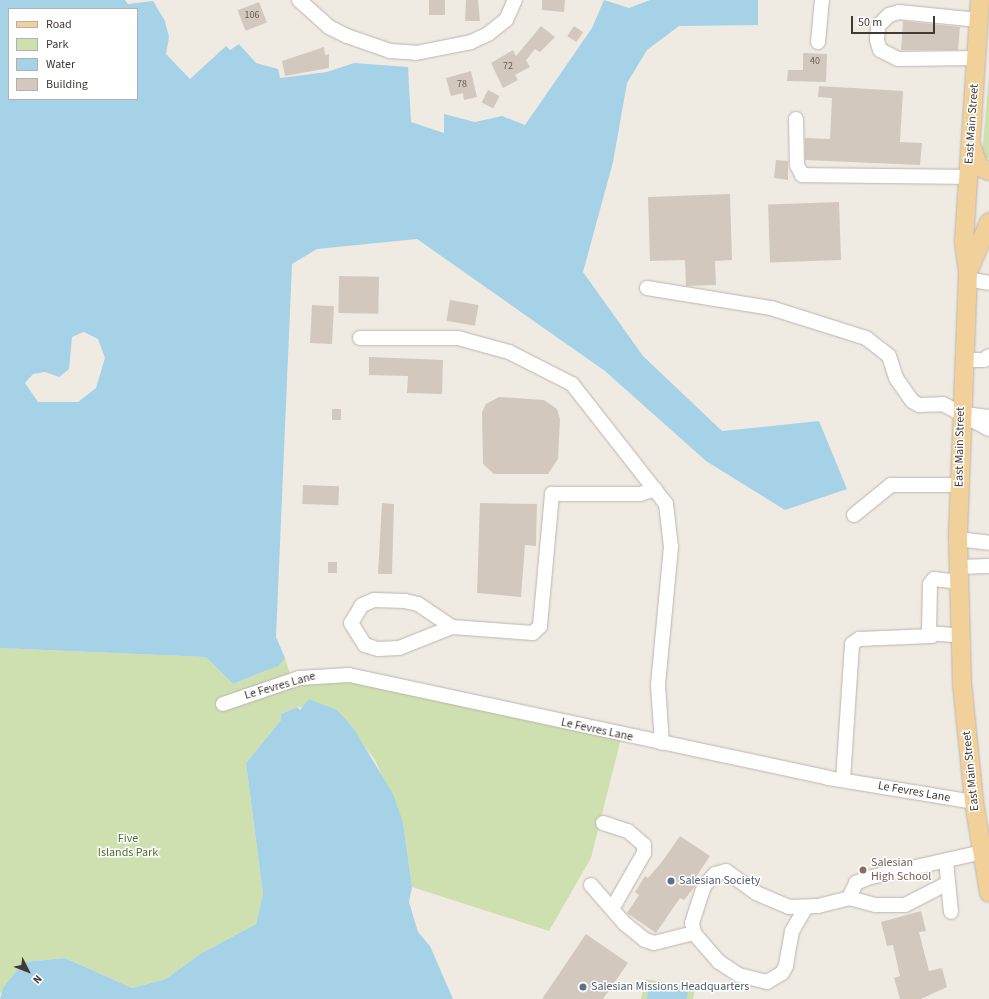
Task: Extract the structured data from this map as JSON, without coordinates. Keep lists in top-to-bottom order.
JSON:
{
  "streets": {
    "main road": ["East Main Street"],
    "street": ["Le Fevres Lane"]
  },
  "crossings": [
    ["East Main Street", "Le Fevres Lane"]
  ],
  "parks": ["Five Islands Park"],
  "places": ["Salesian High School", "Salesian Society", "Salesian Missions Headquarters"],
  "house_numbers": [
    "106",
    "40",
    "72",
    "78"
  ],
  "legend": [
    "Road",
    "Park",
    "Water",
    "Building"
  ],
  "scale_bar": "50 m",
  "north": "bottom right"
}
